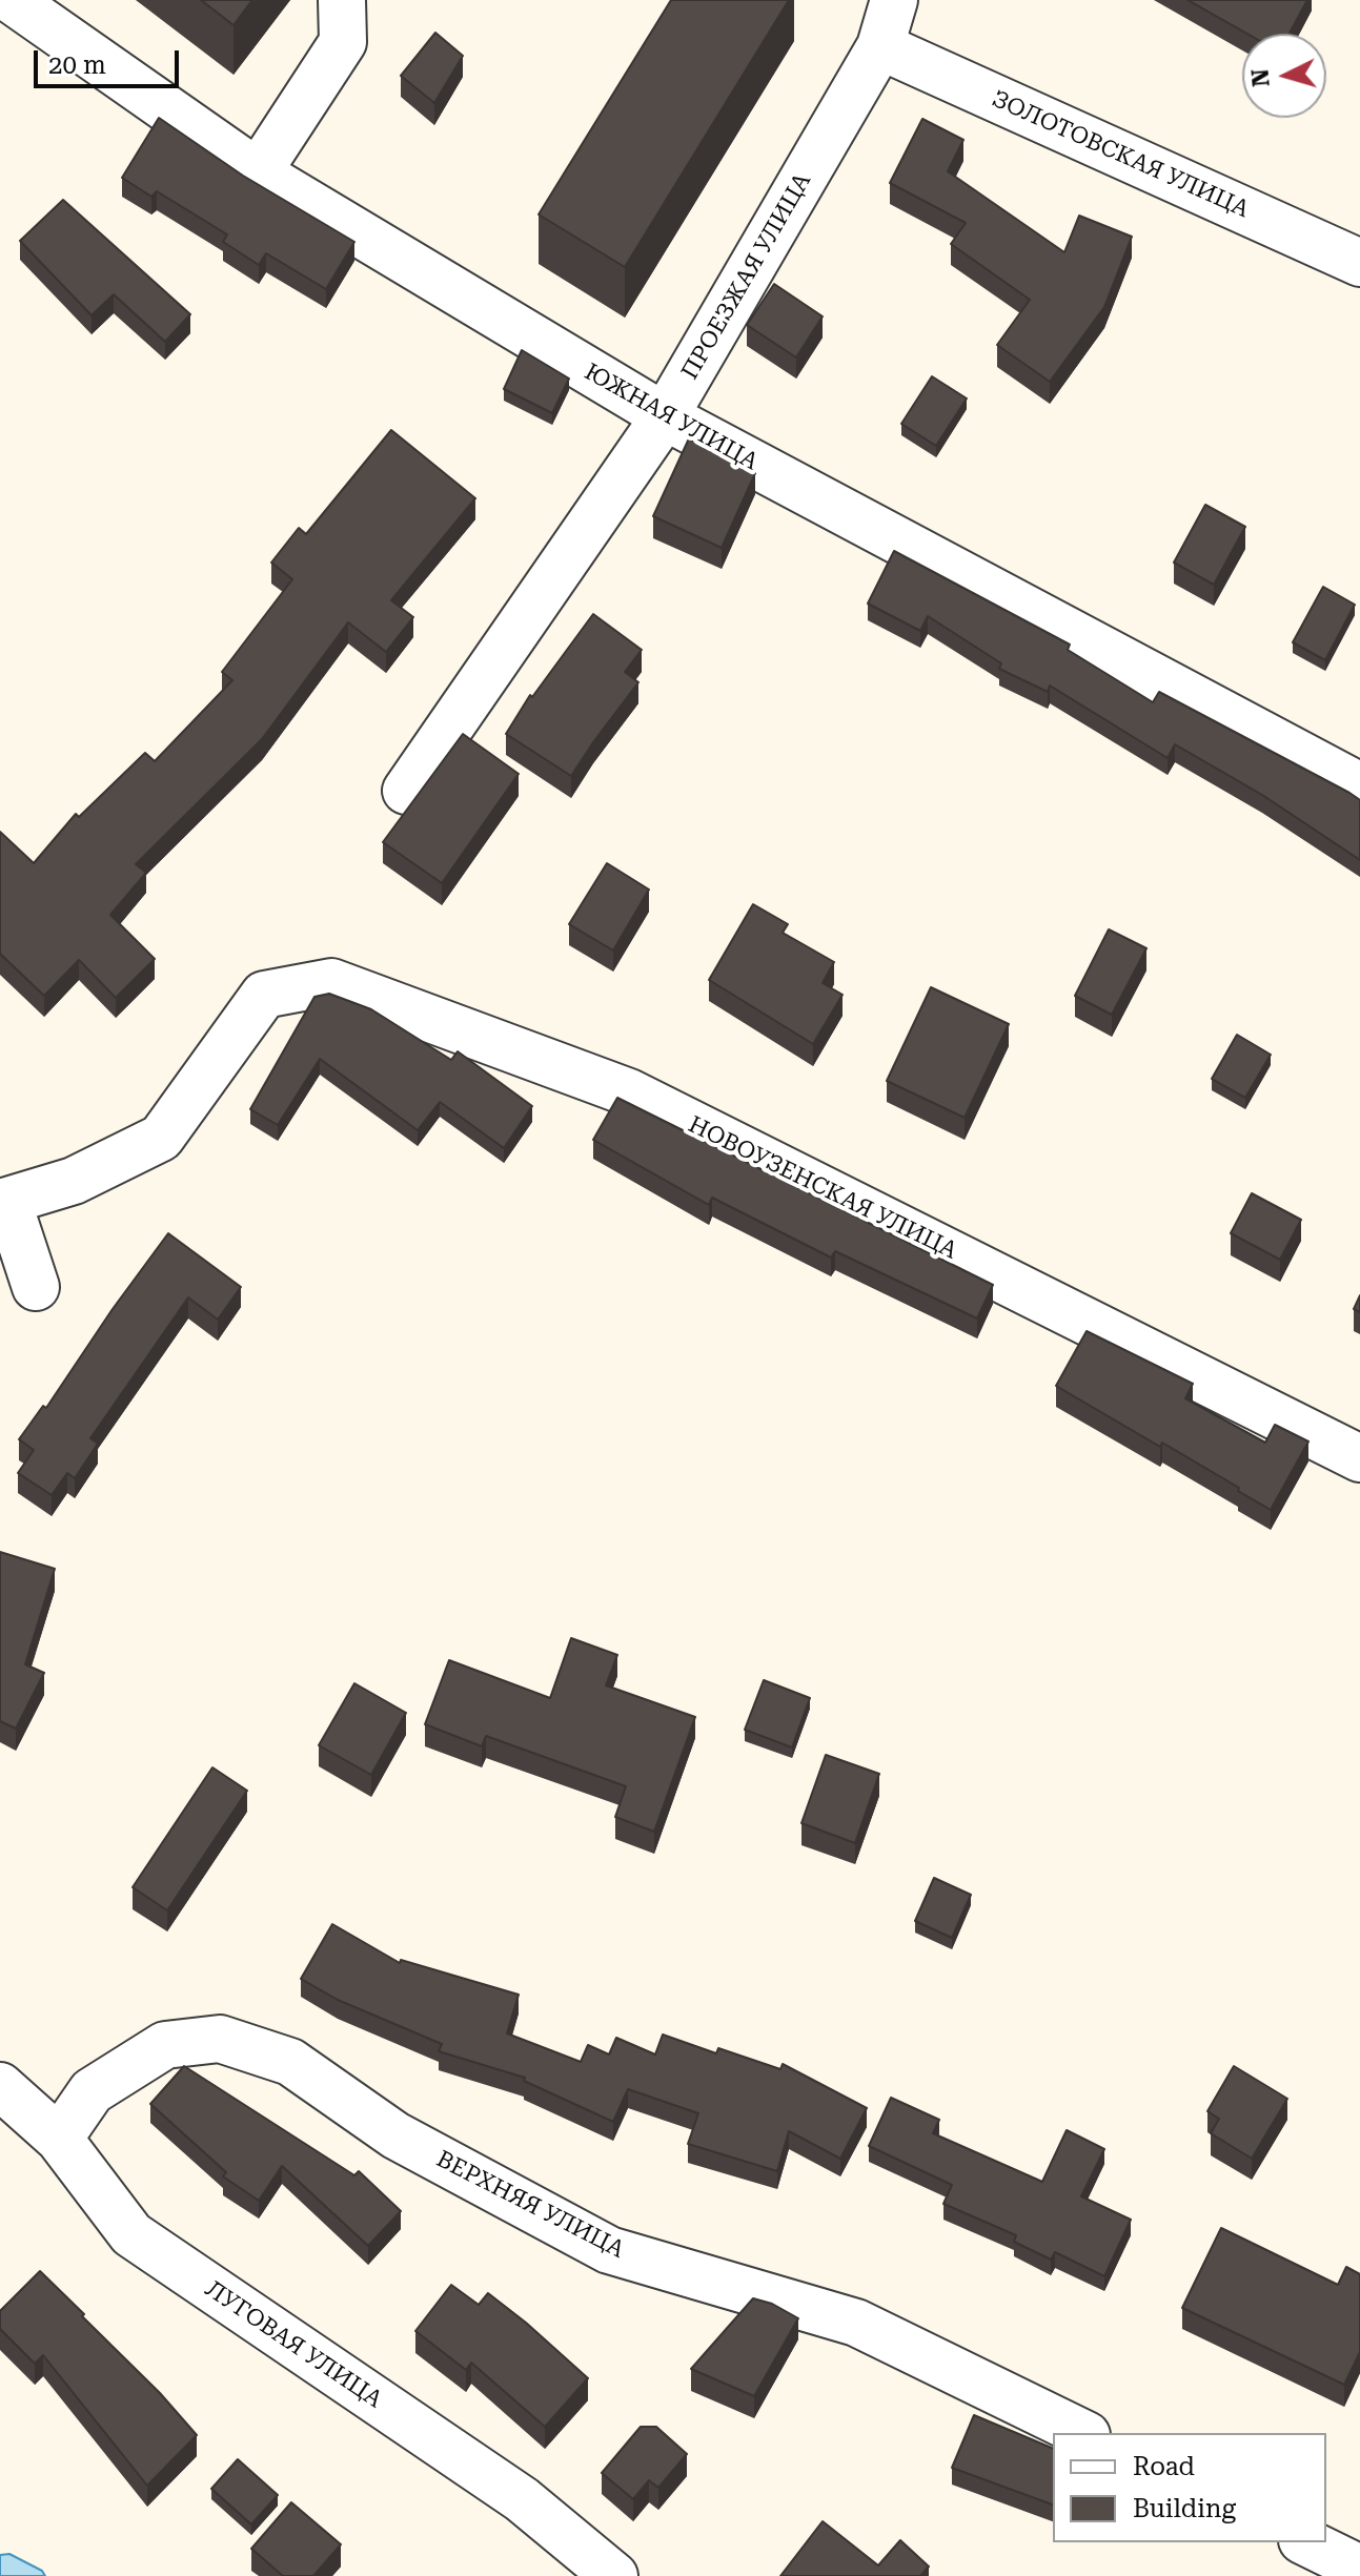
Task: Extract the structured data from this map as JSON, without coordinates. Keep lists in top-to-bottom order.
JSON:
{
  "streets": {
    "street": [
      "ЗОЛОТОВСКАЯ УЛИЦА",
      "ПРОЕЗЖАЯ УЛИЦА",
      "ЮЖНАЯ УЛИЦА",
      "НОВОУЗЕНСКАЯ УЛИЦА",
      "ВЕРХНЯЯ УЛИЦА",
      "ЛУГОВАЯ УЛИЦА"
    ]
  },
  "crossings": [
    ["ЗОЛОТОВСКАЯ УЛИЦА", "ПРОЕЗЖАЯ УЛИЦА"],
    ["ПРОЕЗЖАЯ УЛИЦА", "ЮЖНАЯ УЛИЦА"],
    ["ВЕРХНЯЯ УЛИЦА", "ЛУГОВАЯ УЛИЦА"]
  ],
  "legend": ["Road", "Building"],
  "scale_bar": "20 m",
  "north": "left"
}
